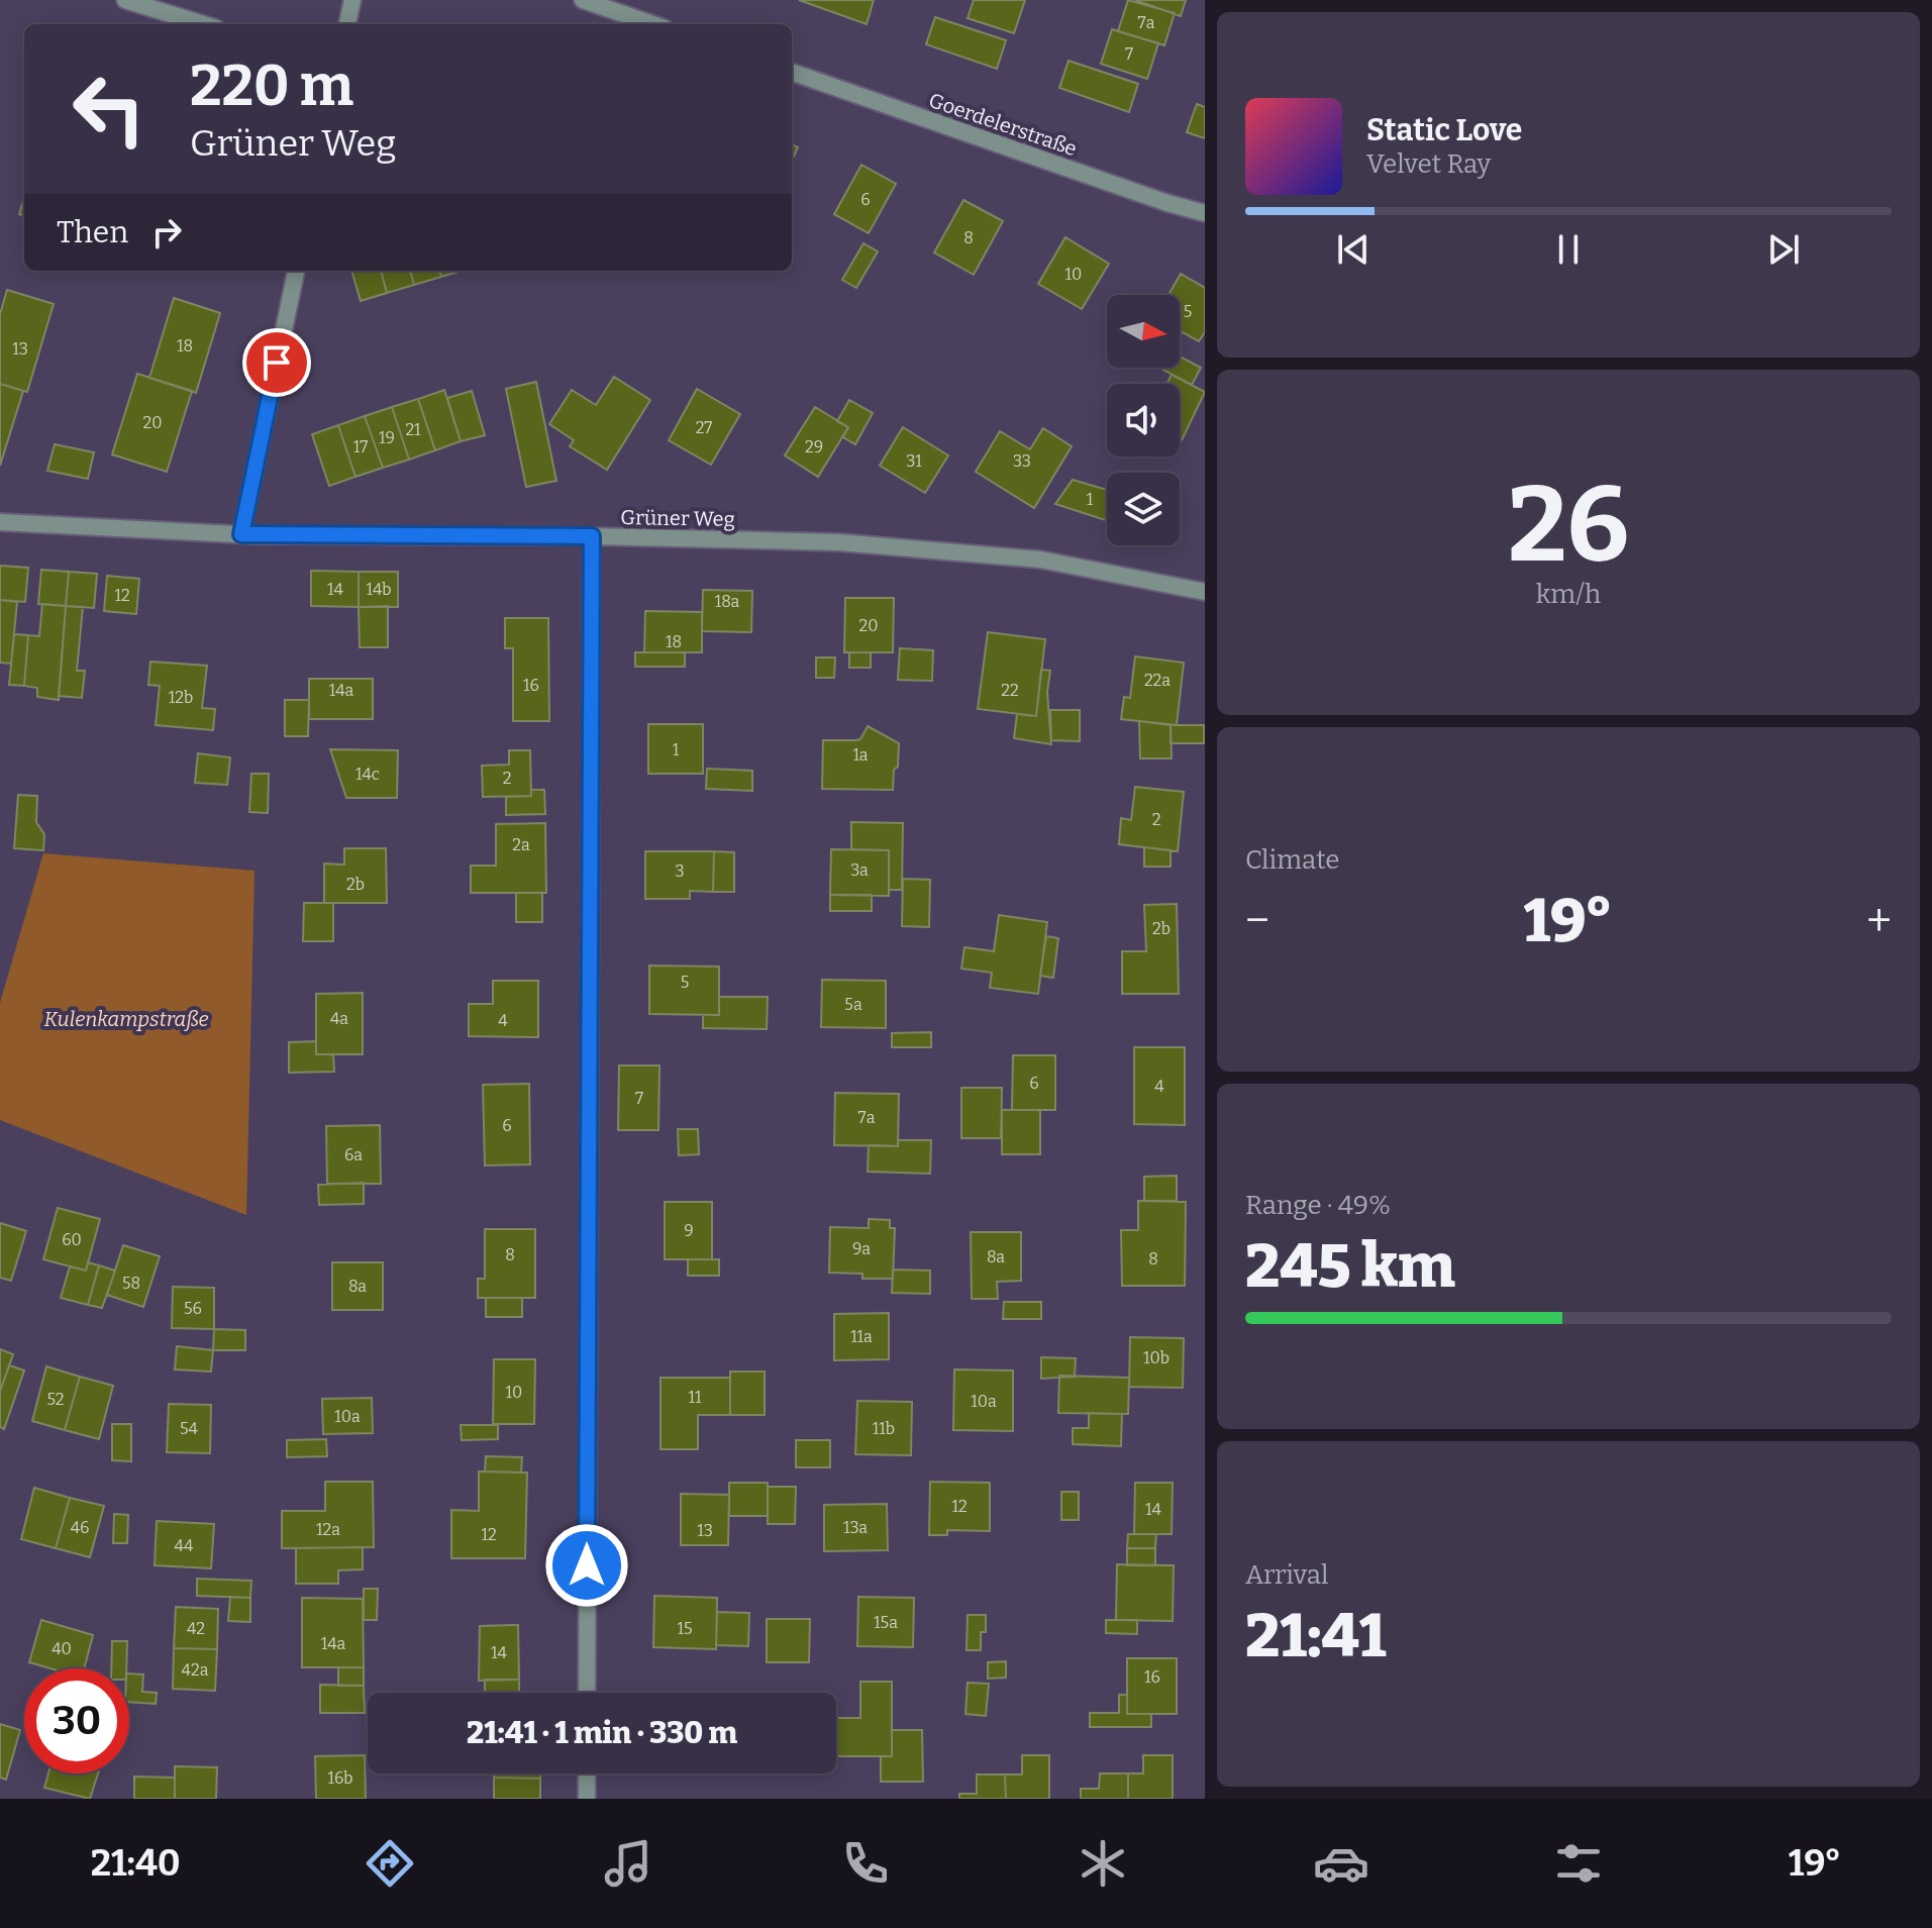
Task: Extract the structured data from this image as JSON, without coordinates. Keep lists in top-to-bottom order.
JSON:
{
  "streets": {
    "street": ["Goerdelerstraße", "Grüner Weg"]
  },
  "parks": ["Kulenkampstraße"],
  "house_numbers": [
    "7a",
    "7",
    "6",
    "8",
    "10",
    "5",
    "18",
    "13",
    "20",
    "27",
    "21",
    "19",
    "17",
    "29",
    "31",
    "33",
    "1",
    "14",
    "14b",
    "12",
    "18a",
    "20",
    "18",
    "22a",
    "16",
    "14a",
    "22",
    "12b",
    "1",
    "1a",
    "14c",
    "2",
    "2",
    "2a",
    "3a",
    "3",
    "2b",
    "2b",
    "5",
    "5a",
    "4a",
    "4",
    "6",
    "4",
    "7",
    "7a",
    "6",
    "6a",
    "9",
    "60",
    "9a",
    "8",
    "8a",
    "8",
    "58",
    "8a",
    "56",
    "11a",
    "10b",
    "10",
    "11",
    "52",
    "10a",
    "10a",
    "54",
    "11b",
    "12",
    "14",
    "46",
    "13a",
    "12a",
    "13",
    "12",
    "44",
    "15a",
    "42",
    "15",
    "14a",
    "40",
    "14",
    "42a",
    "16",
    "16b"
  ],
  "north": "right",
  "page": {
    "turn": ["220 m", "Grüner Weg"],
    "song": ["Static Love", "Velvet Ray"],
    "then": "Then",
    "tile": [
      ["26", "km/h"],
      "Climate",
      ["Range · 49%", "245 km"],
      ["Arrival", "21:41"]
    ],
    "heat": ["−", "19°", "+"],
    "limit": "30",
    "trip": "21:41 · 1 min · 330 m",
    "tabs": ["21:40", "19°"]
  }
}
